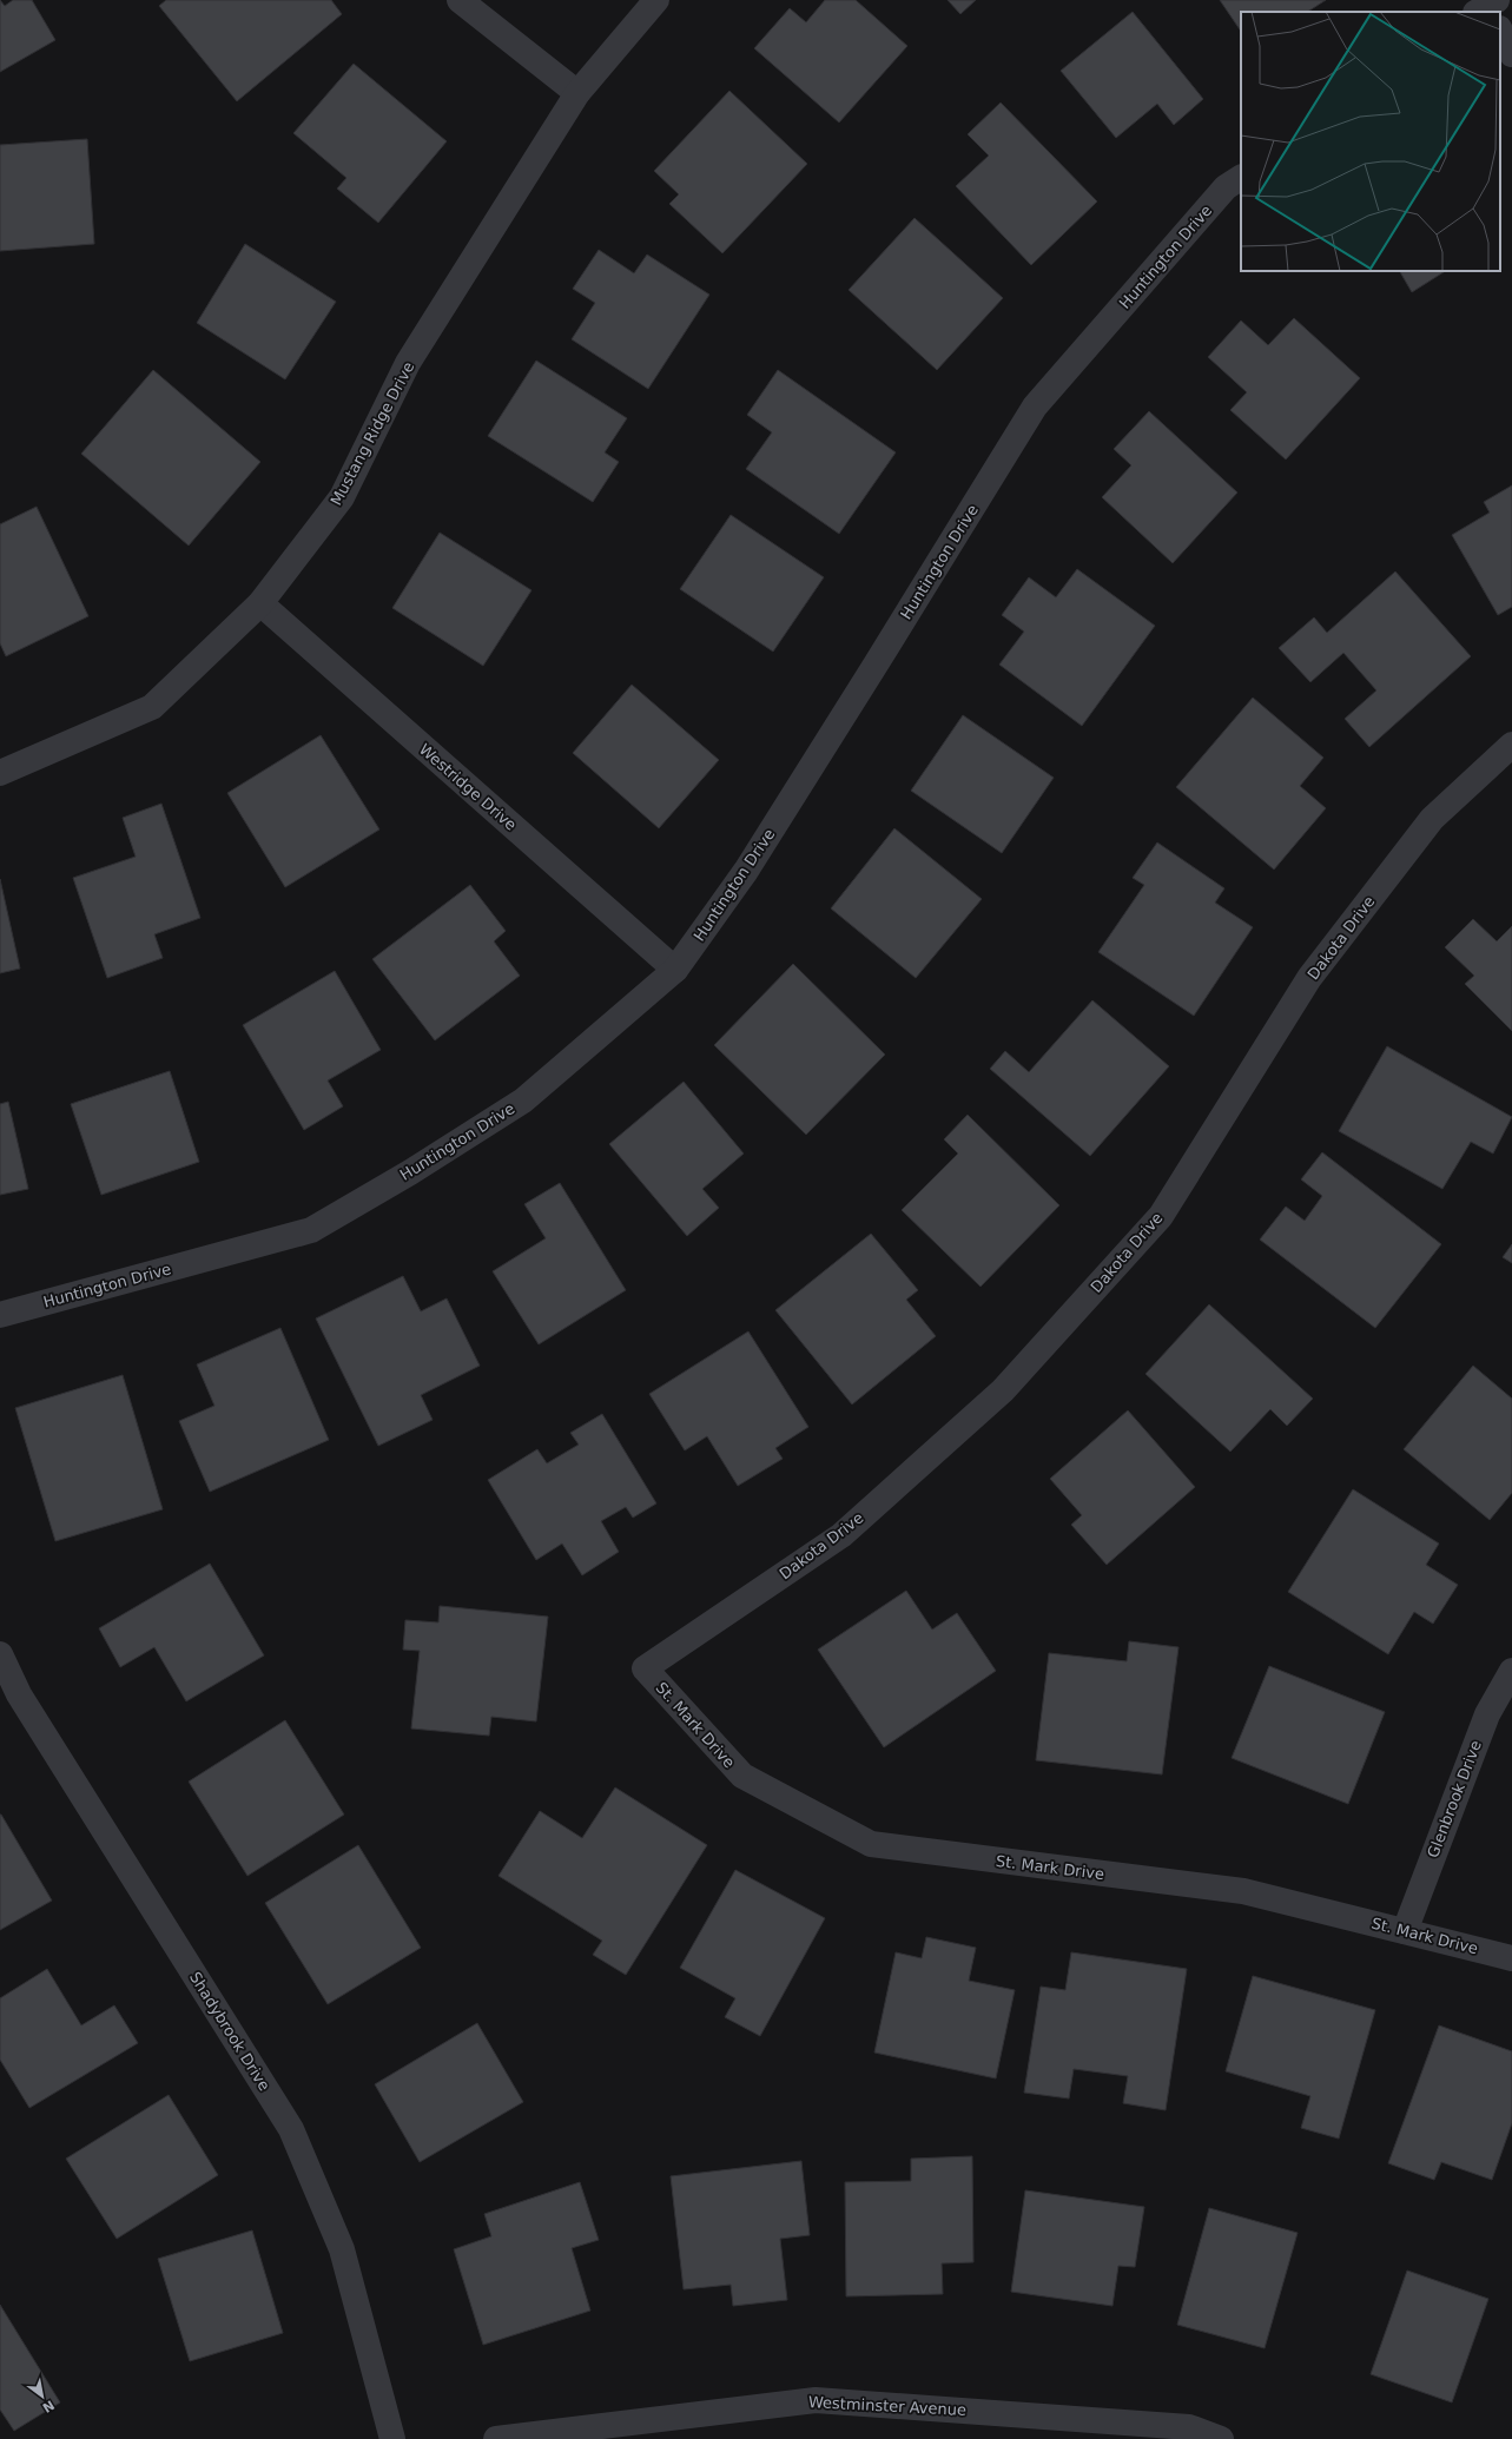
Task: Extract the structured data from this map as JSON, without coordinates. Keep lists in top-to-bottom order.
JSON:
{
  "streets": {
    "street": [
      "Huntington Drive",
      "Mustang Ridge Drive",
      "Westridge Drive",
      "Dakota Drive",
      "St. Mark Drive",
      "Glenbrook Drive",
      "Shadybrook Drive",
      "Westminster Avenue"
    ]
  },
  "crossings": [
    ["Huntington Drive", "Westridge Drive"],
    ["Mustang Ridge Drive", "Westridge Drive"],
    ["Dakota Drive", "St. Mark Drive"],
    ["St. Mark Drive", "Glenbrook Drive"]
  ],
  "north": "bottom right"
}
